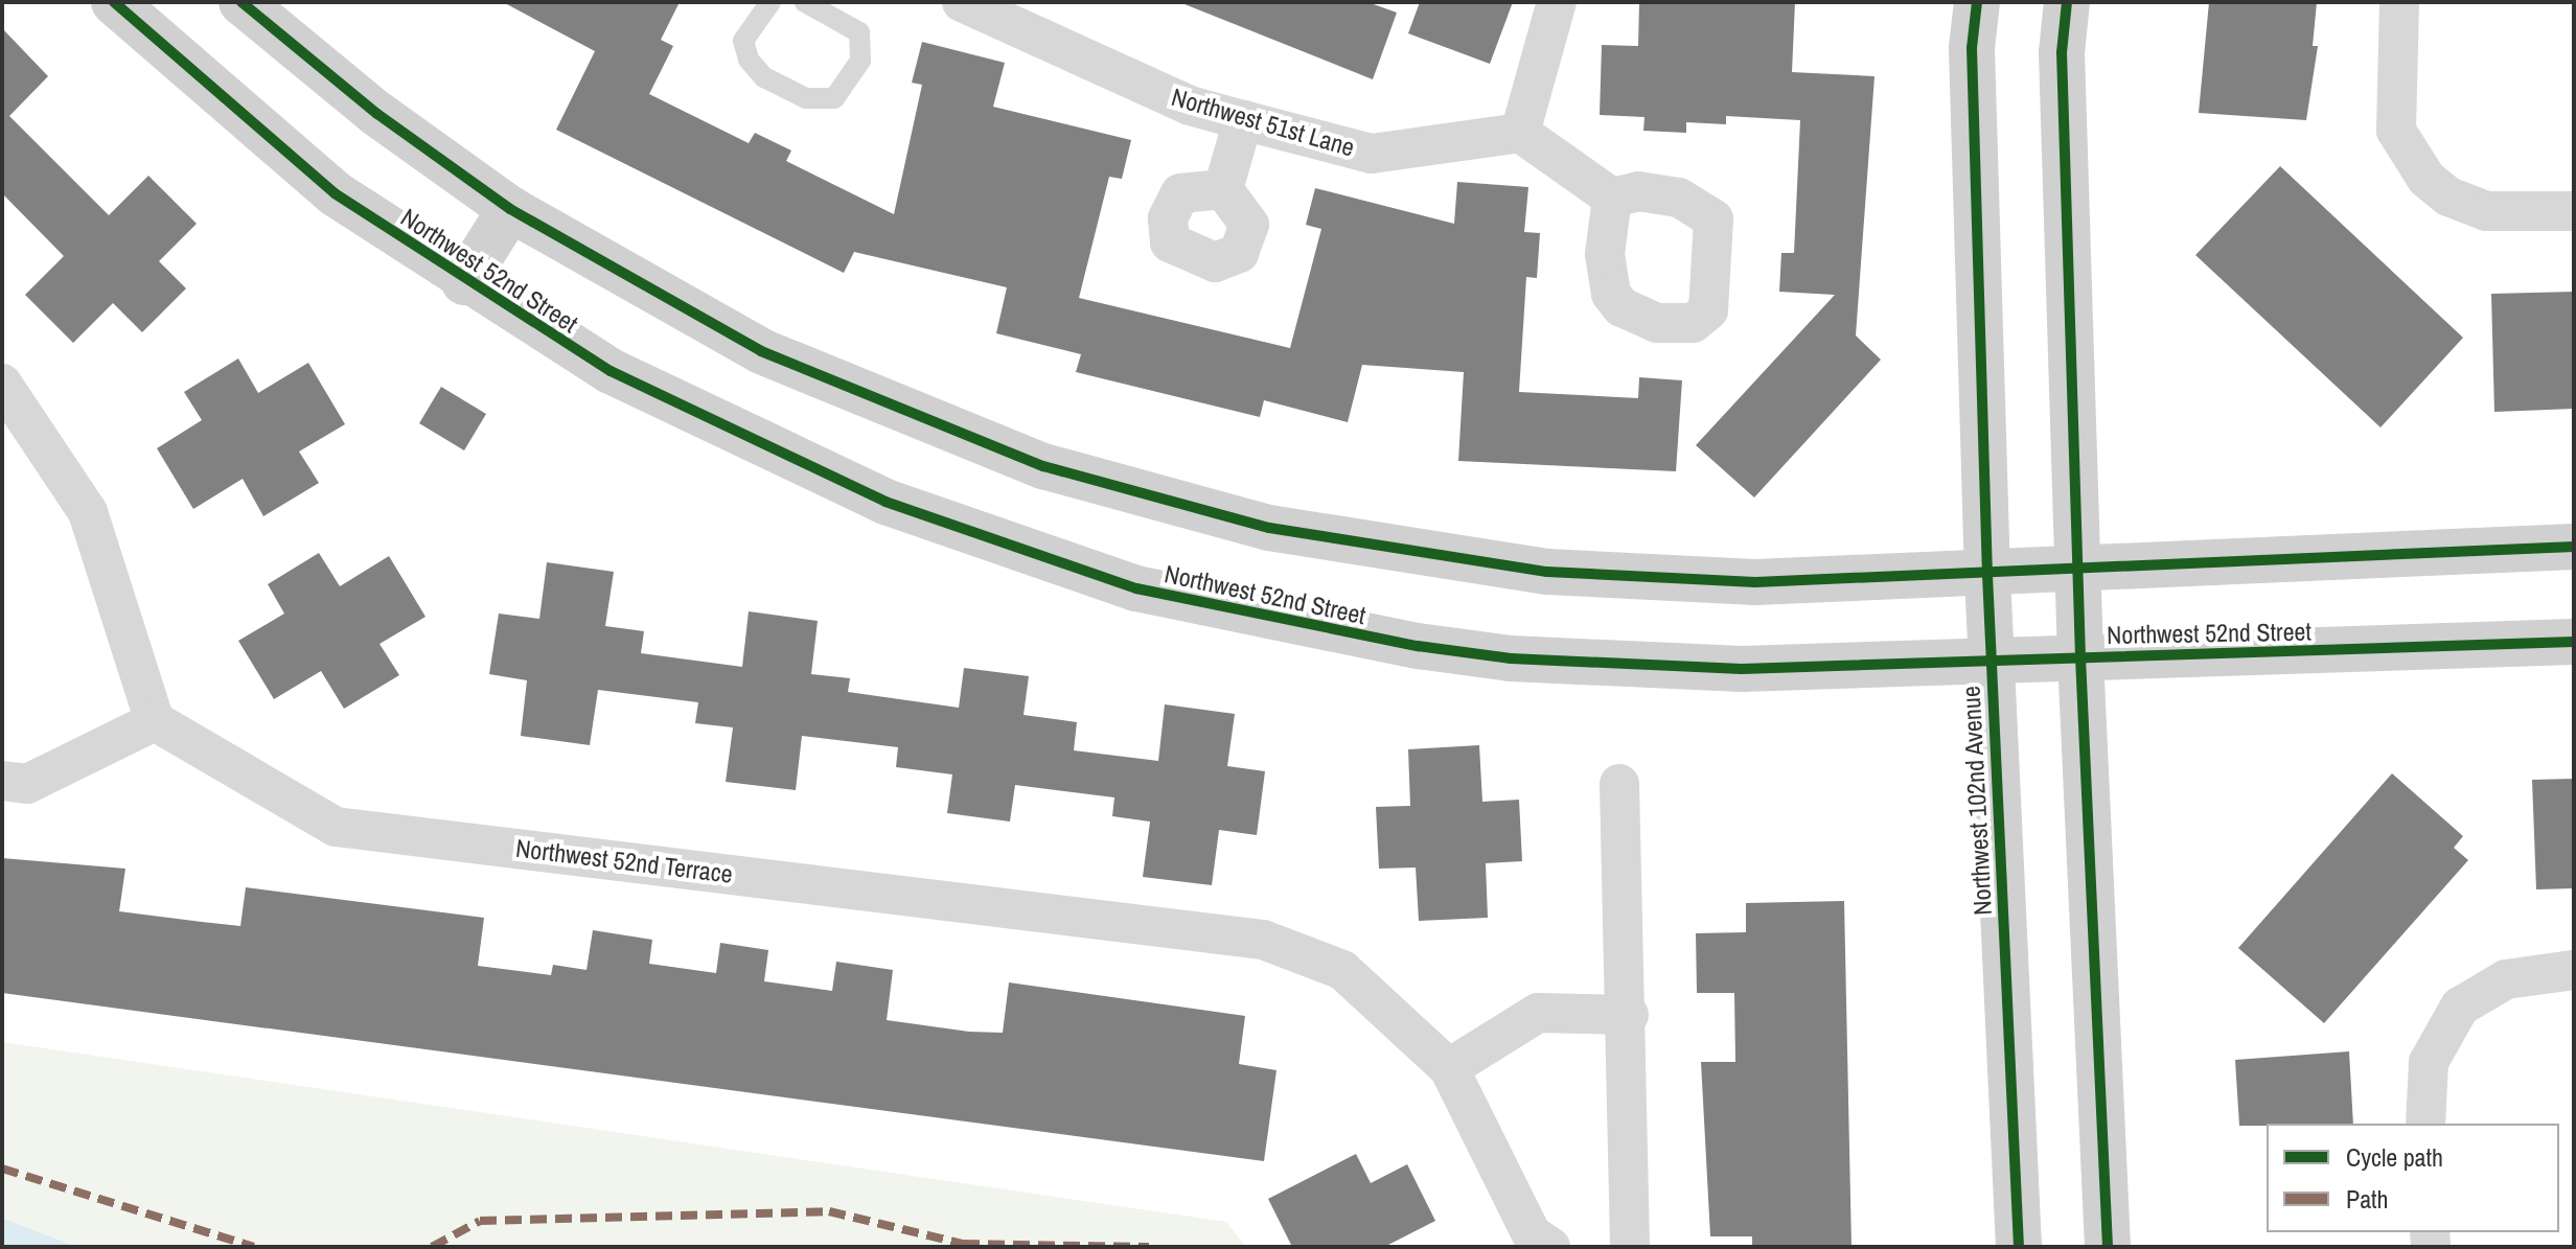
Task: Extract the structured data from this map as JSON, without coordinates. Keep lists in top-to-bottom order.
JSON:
{
  "streets": {
    "street": [
      "Northwest 51st Lane",
      "Northwest 52nd Street",
      "Northwest 102nd Avenue",
      "Northwest 52nd Terrace"
    ]
  },
  "crossings": [
    ["Northwest 52nd Street", "Northwest 102nd Avenue"]
  ],
  "legend": ["Cycle path", "Path"]
}
